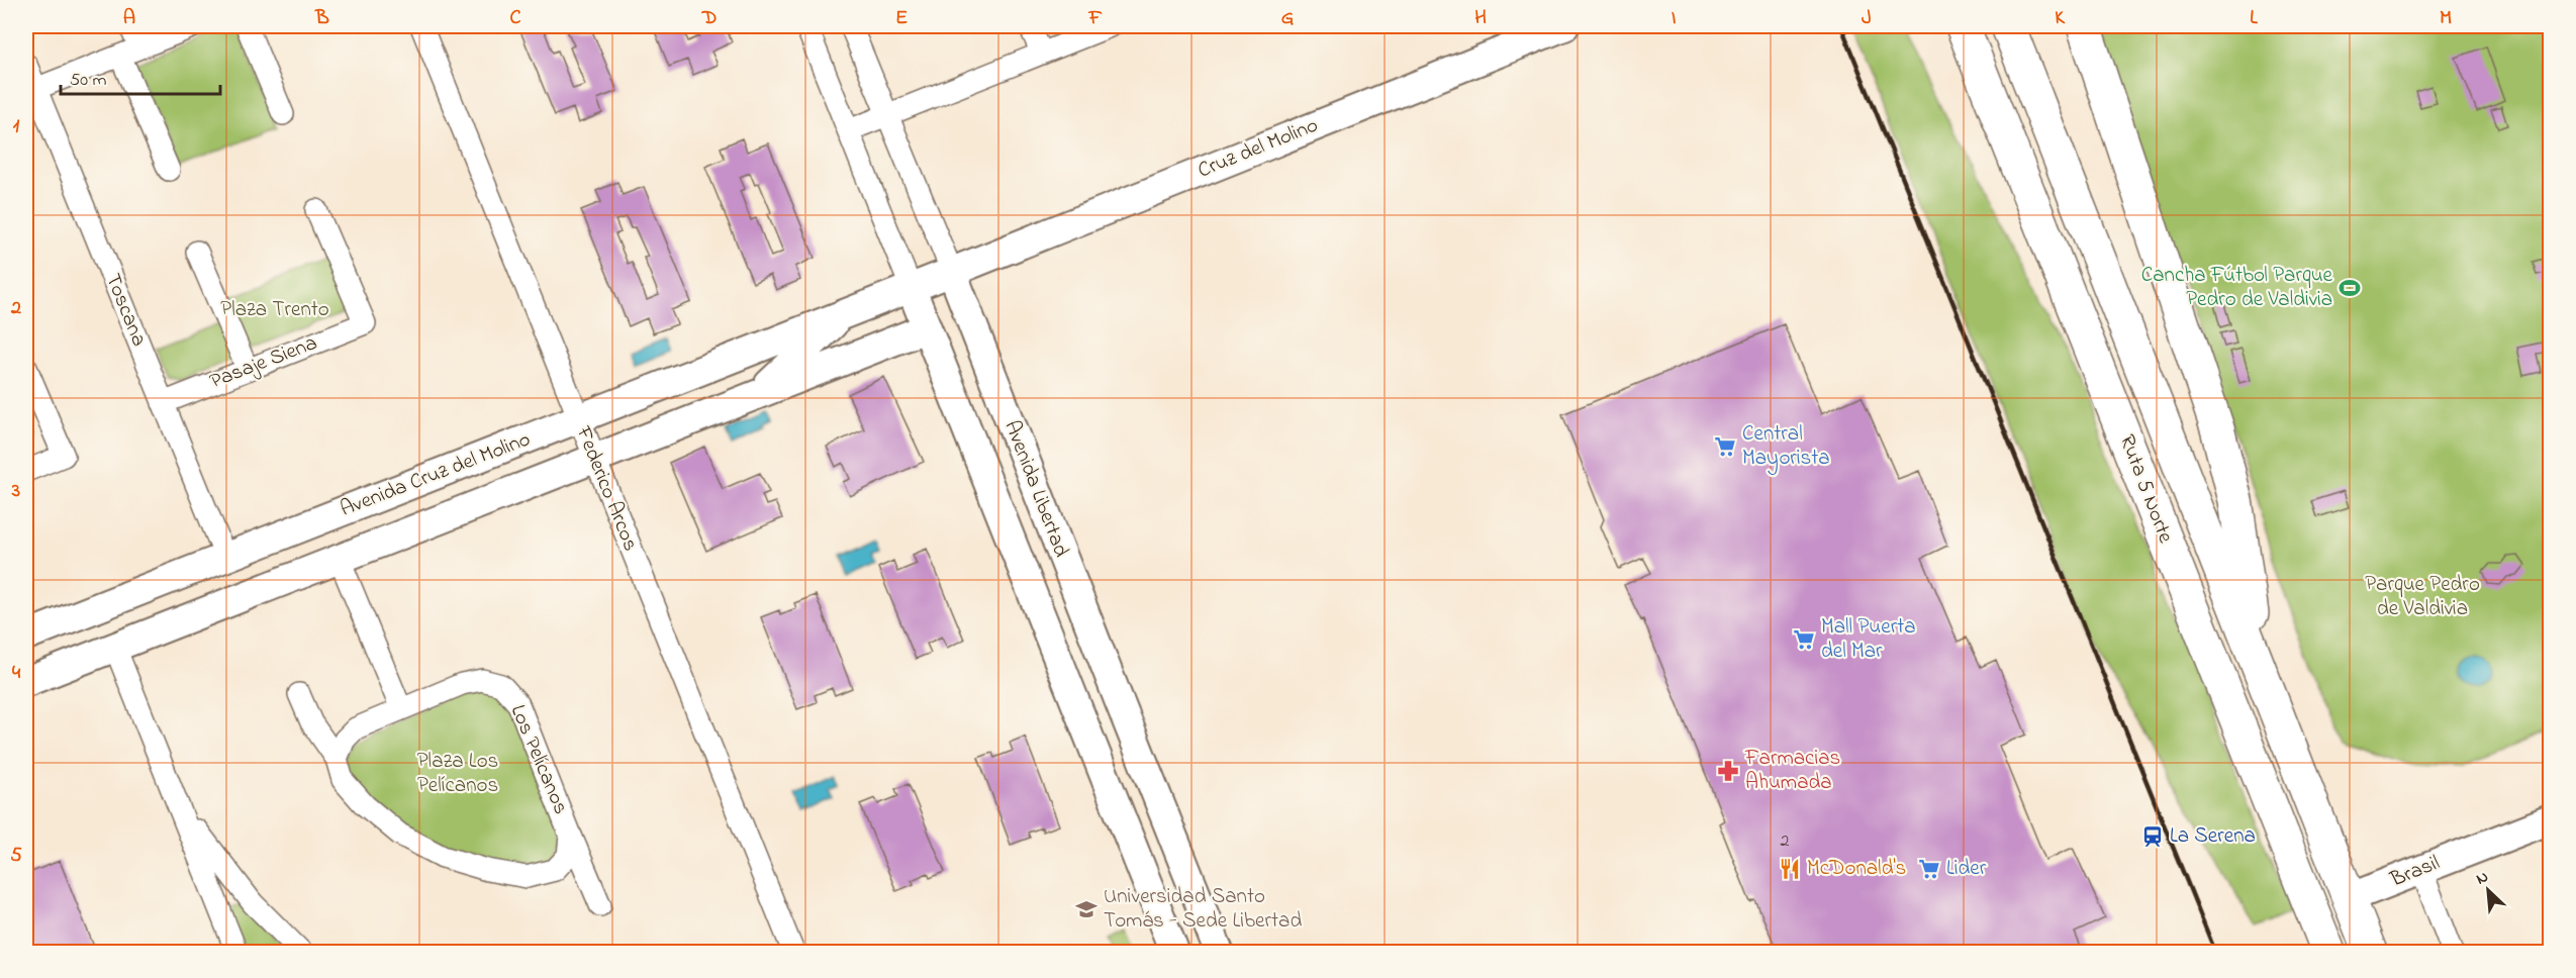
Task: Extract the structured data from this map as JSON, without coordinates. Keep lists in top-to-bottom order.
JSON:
{
  "streets": {
    "highway": ["Ruta 5 Norte"],
    "street": [
      "Cruz del Molino",
      "Toscana",
      "Pasaje Siena",
      "Avenida Cruz del Molino",
      "Federico Arcos",
      "Avenida Libertad",
      "Los Pelícanos",
      "Brasil"
    ]
  },
  "crossings": [
    ["Cruz del Molino", "Avenida Cruz del Molino"],
    ["Cruz del Molino", "Avenida Libertad"],
    ["Toscana", "Pasaje Siena"],
    ["Toscana", "Avenida Cruz del Molino"],
    ["Avenida Cruz del Molino", "Federico Arcos"],
    ["Avenida Cruz del Molino", "Avenida Libertad"],
    ["Ruta 5 Norte", "Brasil"]
  ],
  "parks": ["Plaza Trento", "Parque Pedro de Valdivia", "Plaza Los Pelícanos"],
  "places": {
    "sports": ["Cancha Fútbol Parque Pedro de Valdivia"],
    "supermarket": ["Central Mayorista", "Mall Puerta del Mar", "Lider"],
    "pharmacy": ["Farmacias Ahumada"],
    "station": ["La Serena"],
    "restaurant": ["McDonald's"],
    "school or university": ["Universidad Santo Tomás - Sede Libertad"]
  },
  "house_numbers": ["2"],
  "scale_bar": "50 m",
  "north": "top left",
  "grid": {
    "columns": [
      "A",
      "B",
      "C",
      "D",
      "E",
      "F",
      "G",
      "H",
      "I",
      "J",
      "K",
      "L",
      "M"
    ],
    "rows": [
      "1",
      "2",
      "3",
      "4",
      "5"
    ]
  }
}
